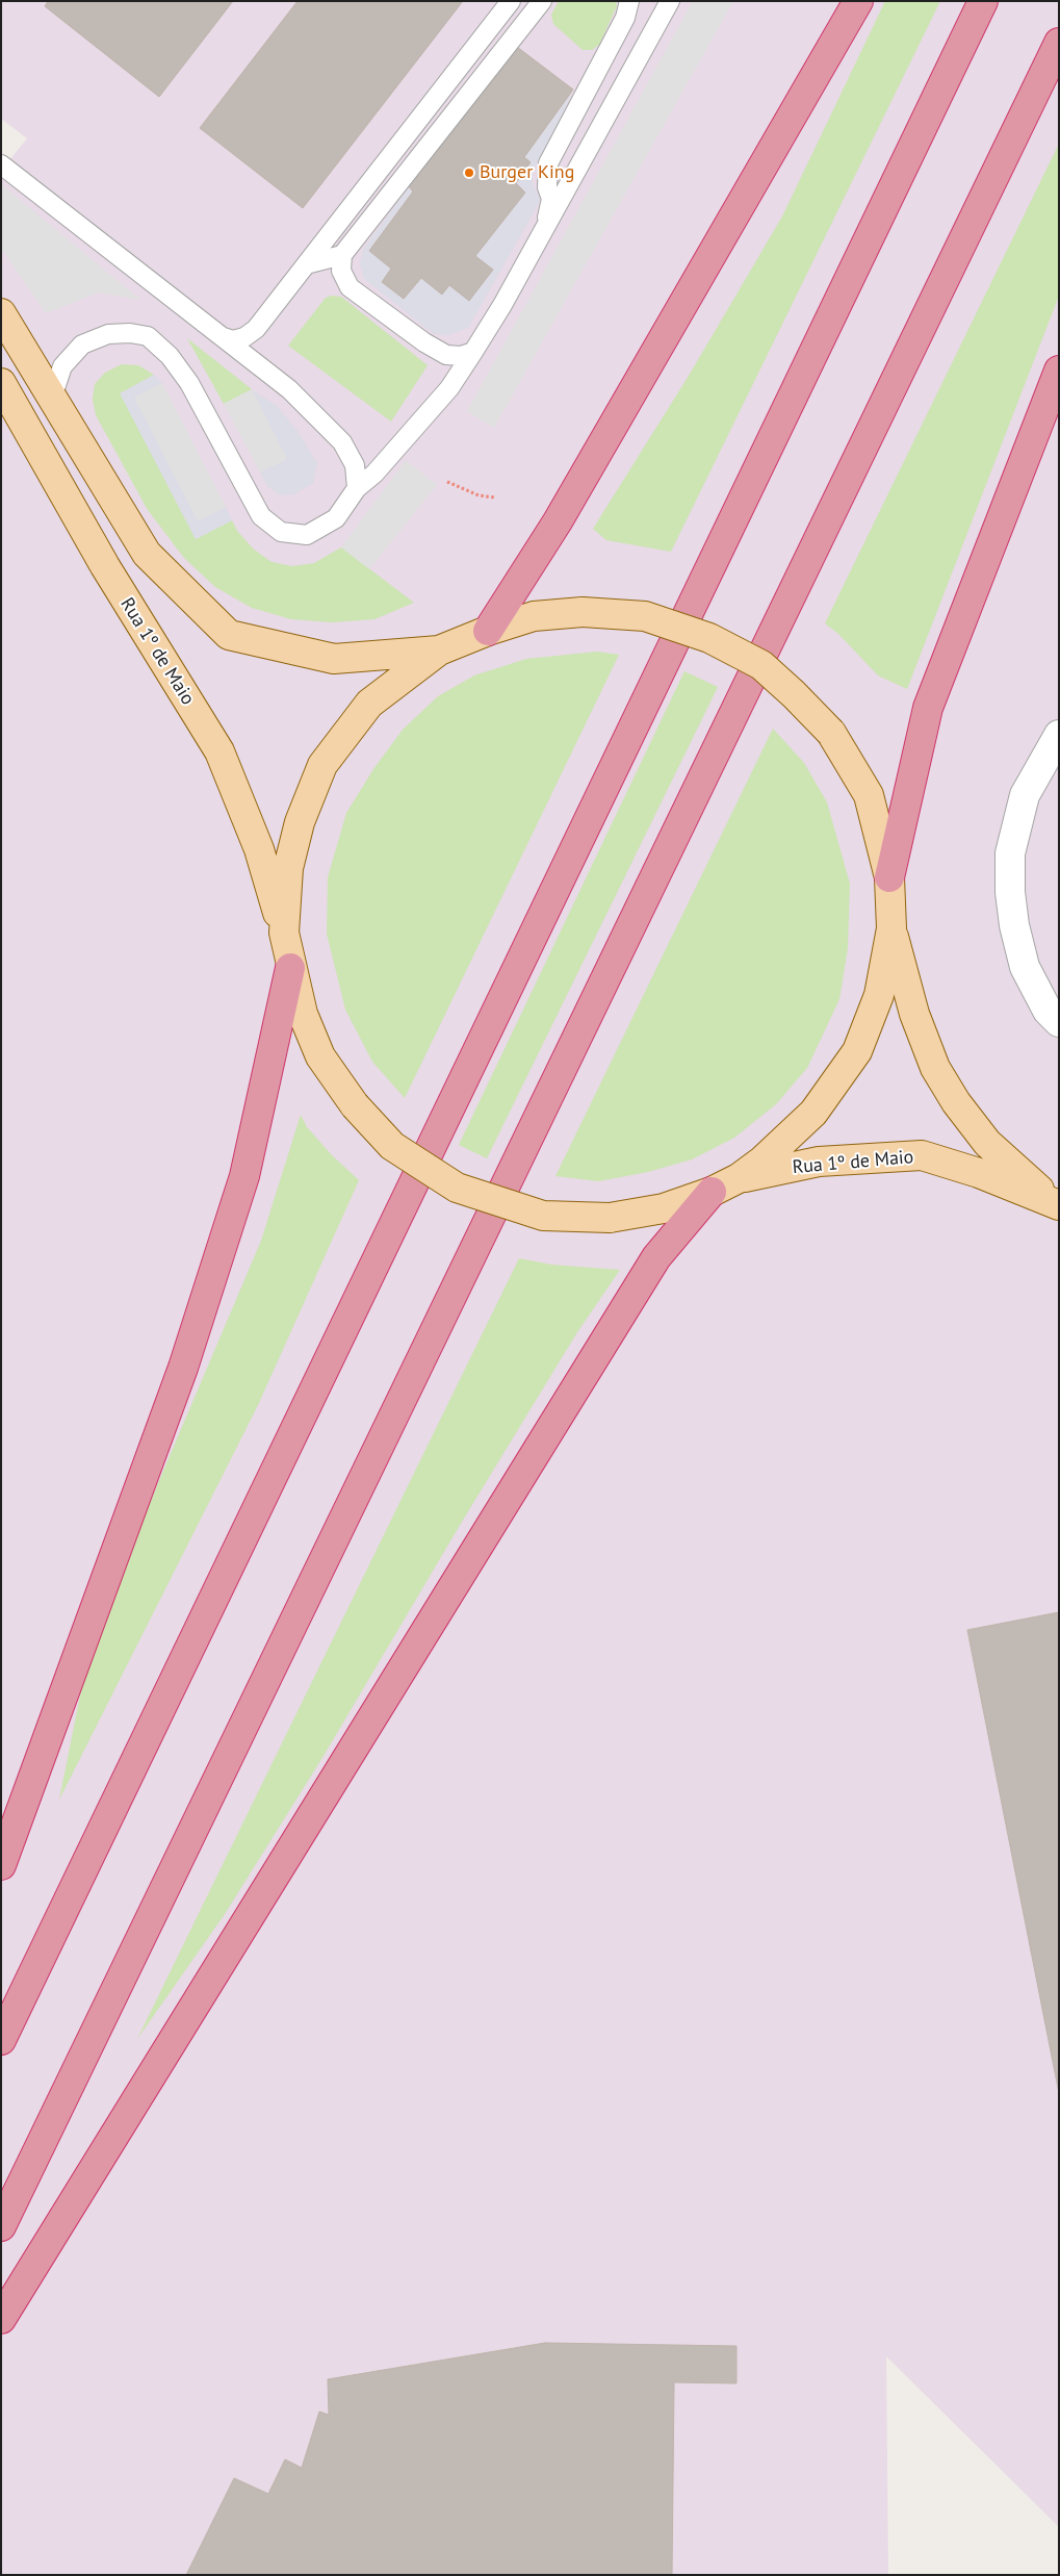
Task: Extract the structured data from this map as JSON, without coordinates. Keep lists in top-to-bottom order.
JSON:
{
  "streets": {
    "main road": ["Rua 1º de Maio"]
  },
  "places": ["Burger King"]
}
